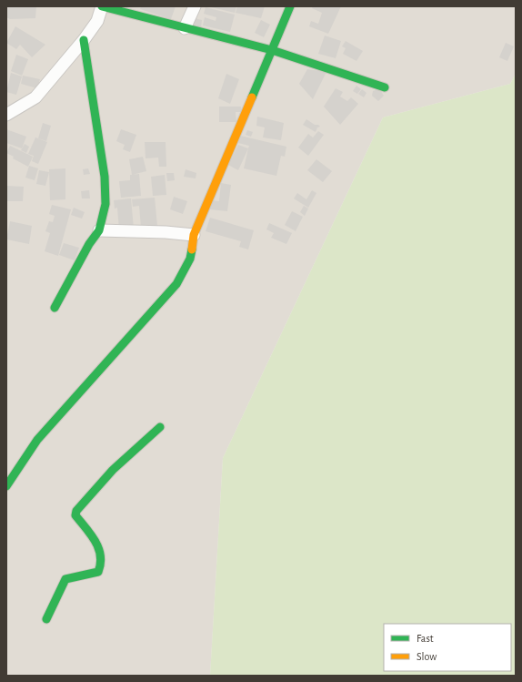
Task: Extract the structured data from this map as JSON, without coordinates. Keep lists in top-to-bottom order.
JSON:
{
  "legend": ["Fast", "Slow"]
}
